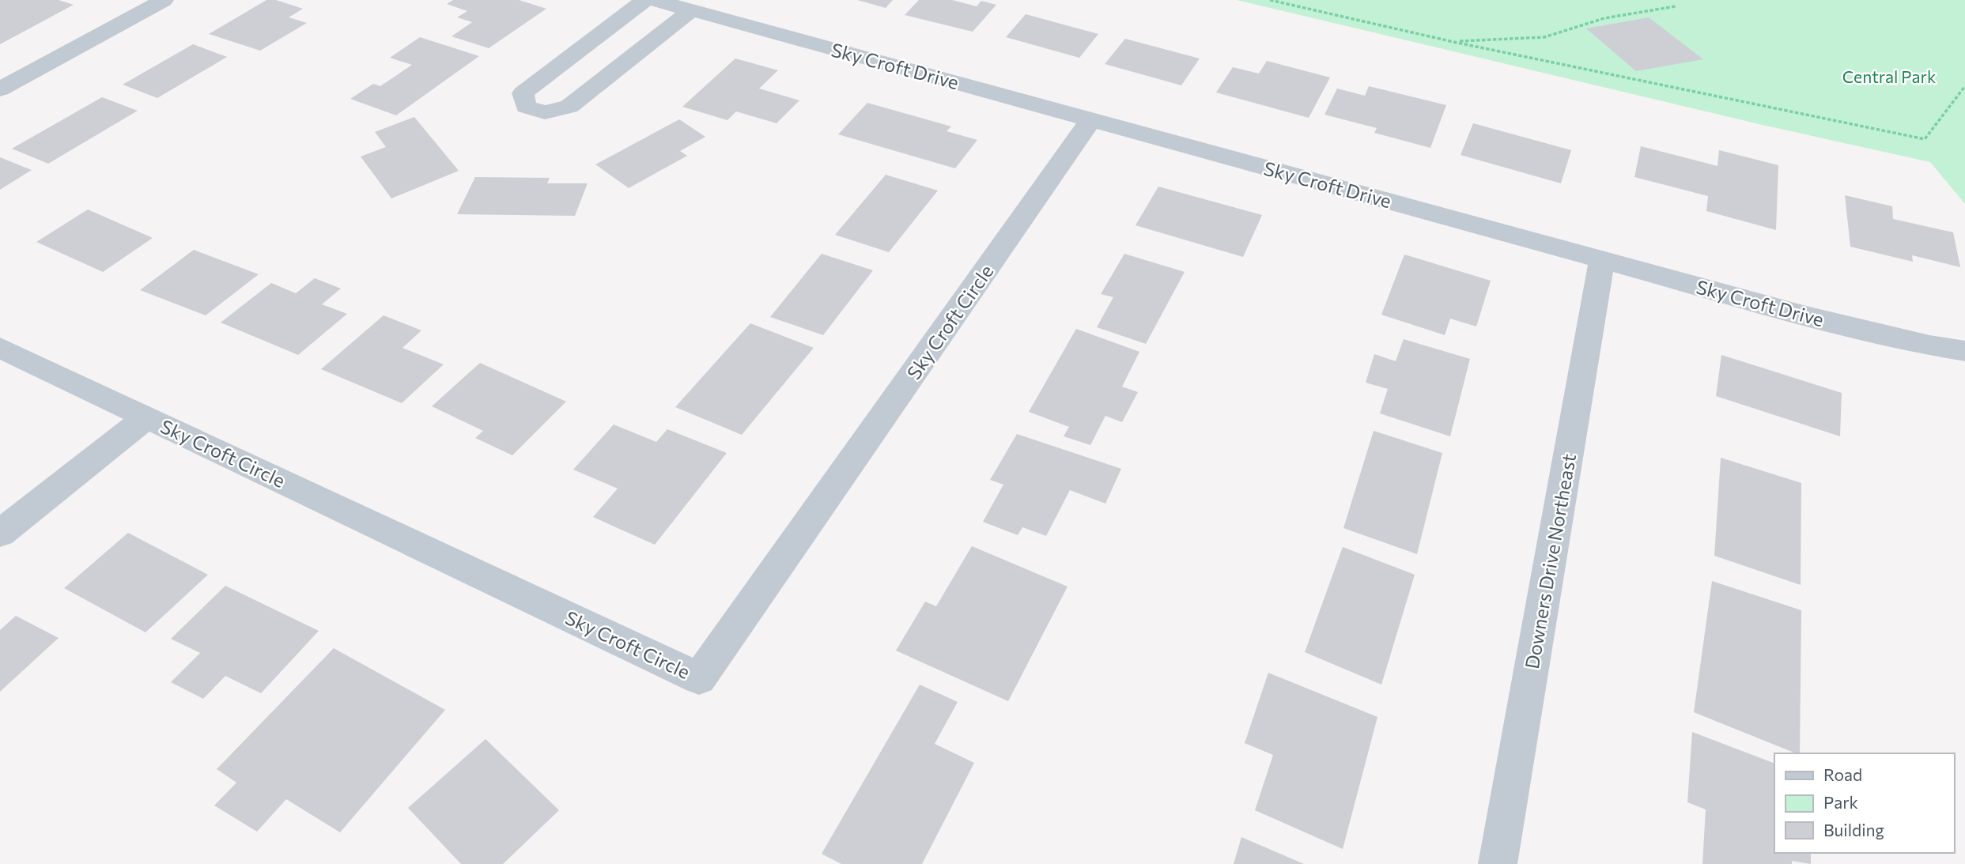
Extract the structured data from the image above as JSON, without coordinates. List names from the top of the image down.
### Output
{
  "streets": {
    "street": ["Sky Croft Drive", "Sky Croft Circle", "Downers Drive Northeast"]
  },
  "crossings": [
    ["Sky Croft Drive", "Sky Croft Circle"],
    ["Sky Croft Drive", "Downers Drive Northeast"]
  ],
  "parks": ["Central Park"],
  "legend": ["Road", "Park", "Building"]
}
